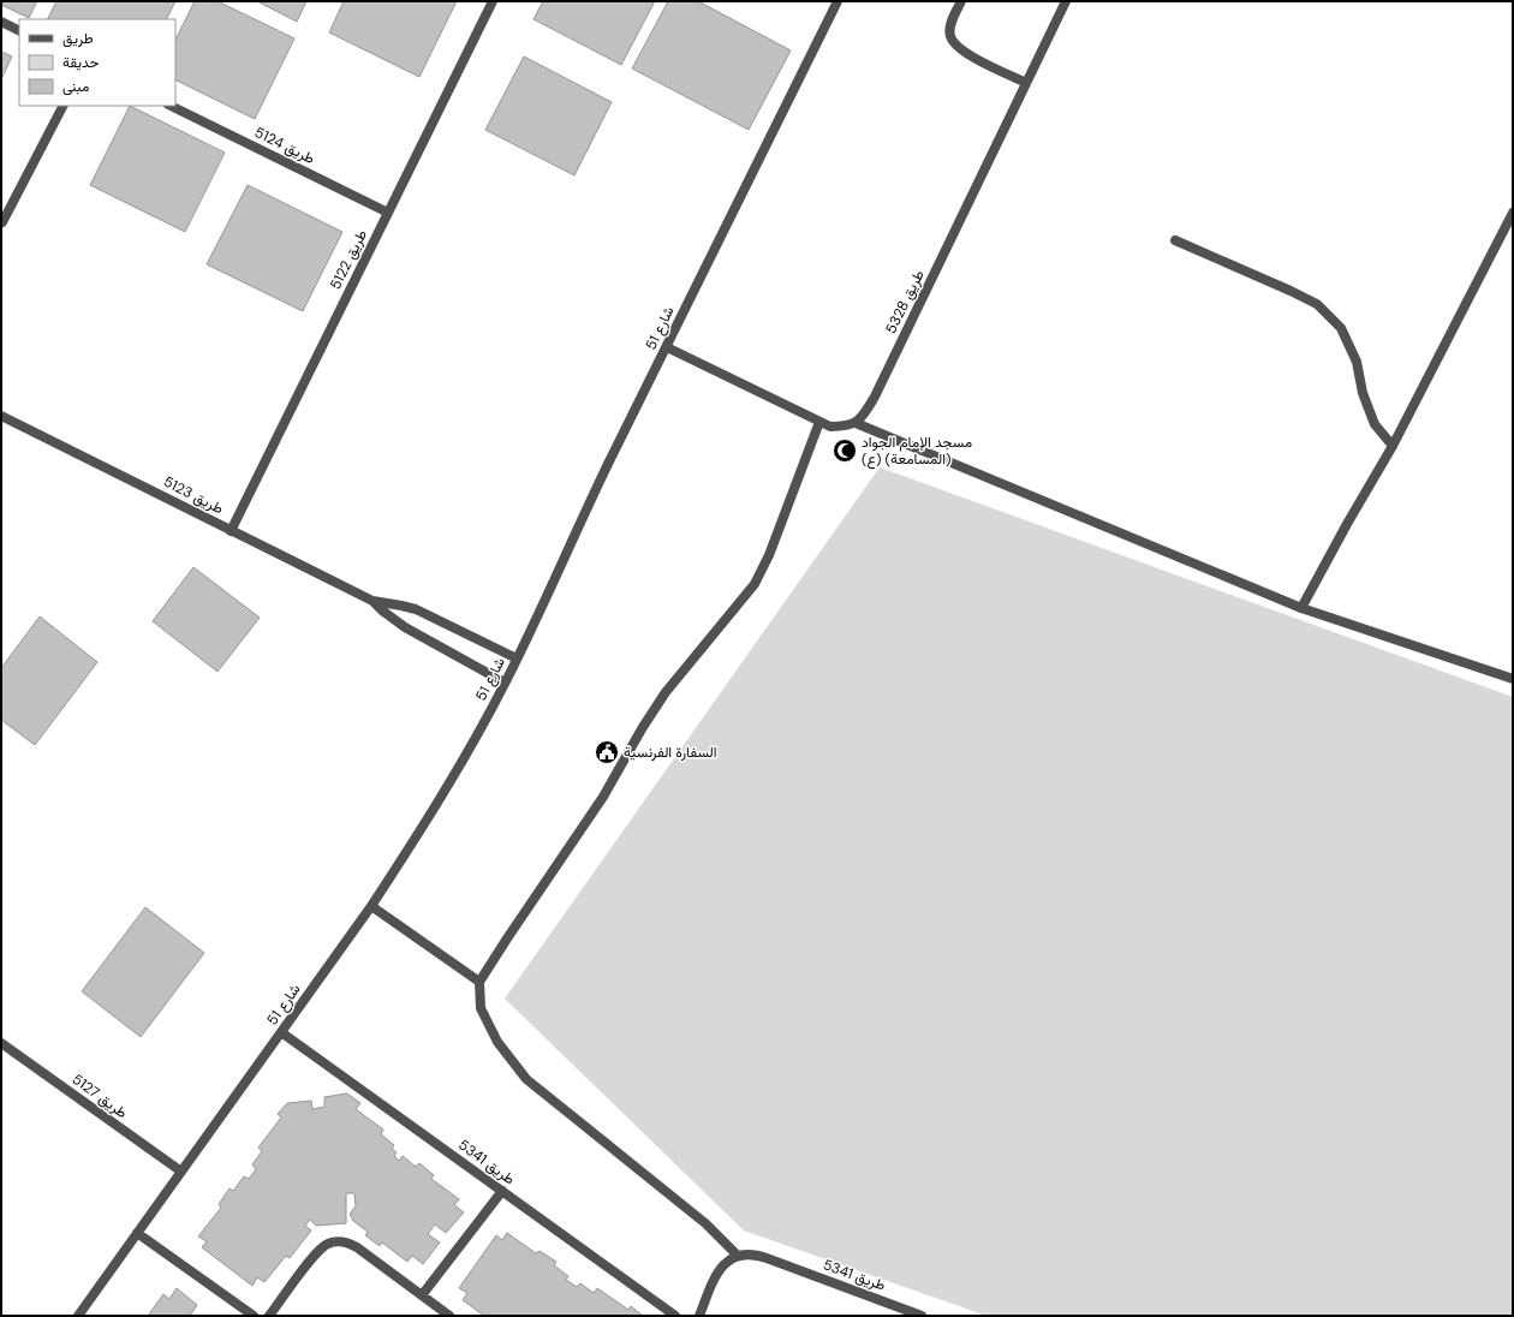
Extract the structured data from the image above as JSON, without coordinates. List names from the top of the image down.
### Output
{
  "streets": {
    "street": [
      "طريق 5124",
      "طريق 5122",
      "طريق 5328",
      "شارع 51",
      "طريق 5123",
      "طريق 5127",
      "طريق 5341"
    ]
  },
  "crossings": [
    ["طريق 5124", "طريق 5122"],
    ["طريق 5122", "طريق 5123"],
    ["شارع 51", "طريق 5123"],
    ["شارع 51", "طريق 5127"],
    ["شارع 51", "طريق 5341"]
  ],
  "places": {
    "mosque": ["مسجد الإمام الجواد (ع) (المسامعة)"],
    "public building": ["السفارة الفرنسية"]
  },
  "legend": ["طريق", "حديقة", "مبنى"]
}
